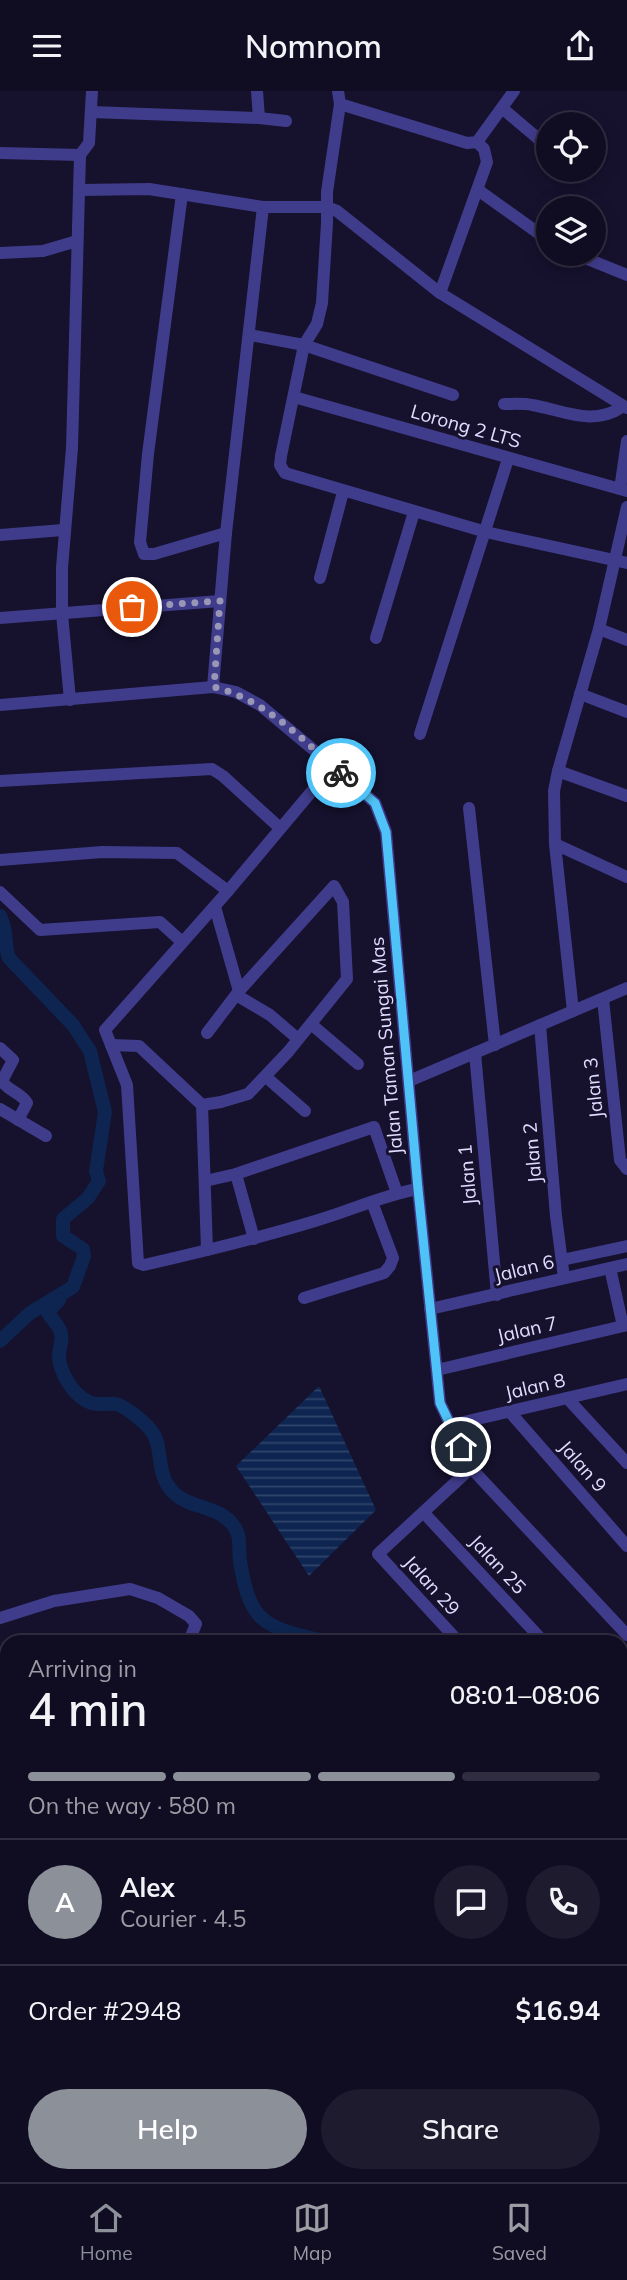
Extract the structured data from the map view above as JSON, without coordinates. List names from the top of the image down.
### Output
{
  "streets": {
    "street": [
      "Lorong 2 LTS",
      "Jalan Taman Sungai Mas",
      "Jalan 3",
      "Jalan 2",
      "Jalan 1",
      "Jalan 6",
      "Jalan 7",
      "Jalan 8",
      "Jalan 9",
      "Jalan 25",
      "Jalan 29"
    ]
  },
  "crossings": [
    ["Jalan Taman Sungai Mas", "Jalan 6"],
    ["Jalan Taman Sungai Mas", "Jalan 7"],
    ["Jalan Taman Sungai Mas", "Jalan 8"],
    ["Jalan 2", "Jalan 6"],
    ["Jalan 1", "Jalan 6"],
    ["Jalan 8", "Jalan 9"],
    ["Jalan 25", "Jalan 29"]
  ],
  "page": {
    "header": "Nomnom",
    "heading": ["4 min", "Arriving in", "08:01–08:06"],
    "panel": [
      "Alex",
      "Courier · 4.5",
      "Order #2948",
      "$16.94"
    ],
    "bar": "On the way · 580 m",
    "round": "A",
    "buttons": ["Help", "Share"],
    "tabs": ["Home", "Map", "Saved"]
  }
}
